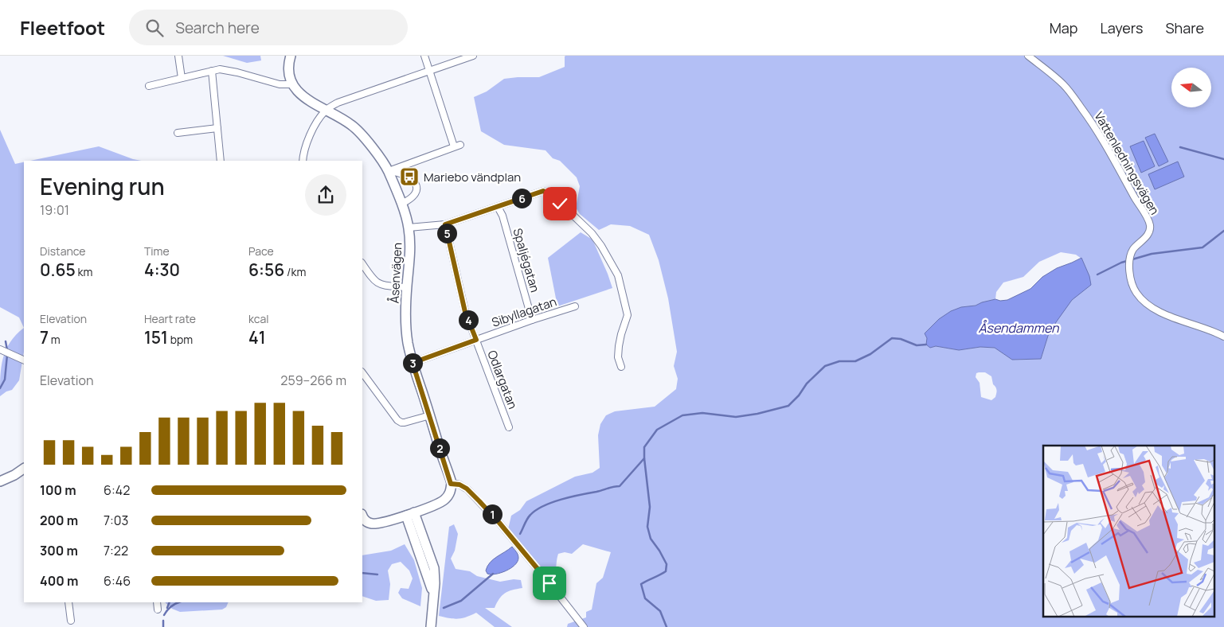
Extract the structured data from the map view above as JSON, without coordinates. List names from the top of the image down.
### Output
{
  "streets": {
    "street": [
      "Vattenledningsvägen",
      "Spaljégatan",
      "Åsenvägen",
      "Sibyllagatan",
      "Odlargatan"
    ]
  },
  "crossings": [
    ["Spaljégatan", "Sibyllagatan"],
    ["Åsenvägen", "Sibyllagatan"],
    ["Sibyllagatan", "Odlargatan"]
  ],
  "water": ["Åsendammen"],
  "places": {
    "bus stop": ["Mariebo vändplan"]
  },
  "north": "left",
  "page": {
    "header": "Fleetfoot",
    "search": "Search here",
    "nav": ["Map", "Layers", "Share"],
    "heading": ["Evening run", "19:01"],
    "pins": [
      "6",
      "5",
      "4",
      "3",
      "2",
      "1"
    ],
    "stats": [
      ["Distance", "0.65 km"],
      ["Time", "4:30"],
      ["Pace", "6:56 /km"],
      ["Elevation", "7 m"],
      ["Heart rate", "151 bpm"],
      ["kcal", "41"]
    ],
    "chart": ["Elevation", "259–266 m"],
    "list": [
      {
        "name": "100 m",
        "note": "6:42"
      },
      {
        "name": "200 m",
        "note": "7:03"
      },
      {
        "name": "300 m",
        "note": "7:22"
      },
      {
        "name": "400 m",
        "note": "6:46"
      }
    ]
  }
}
